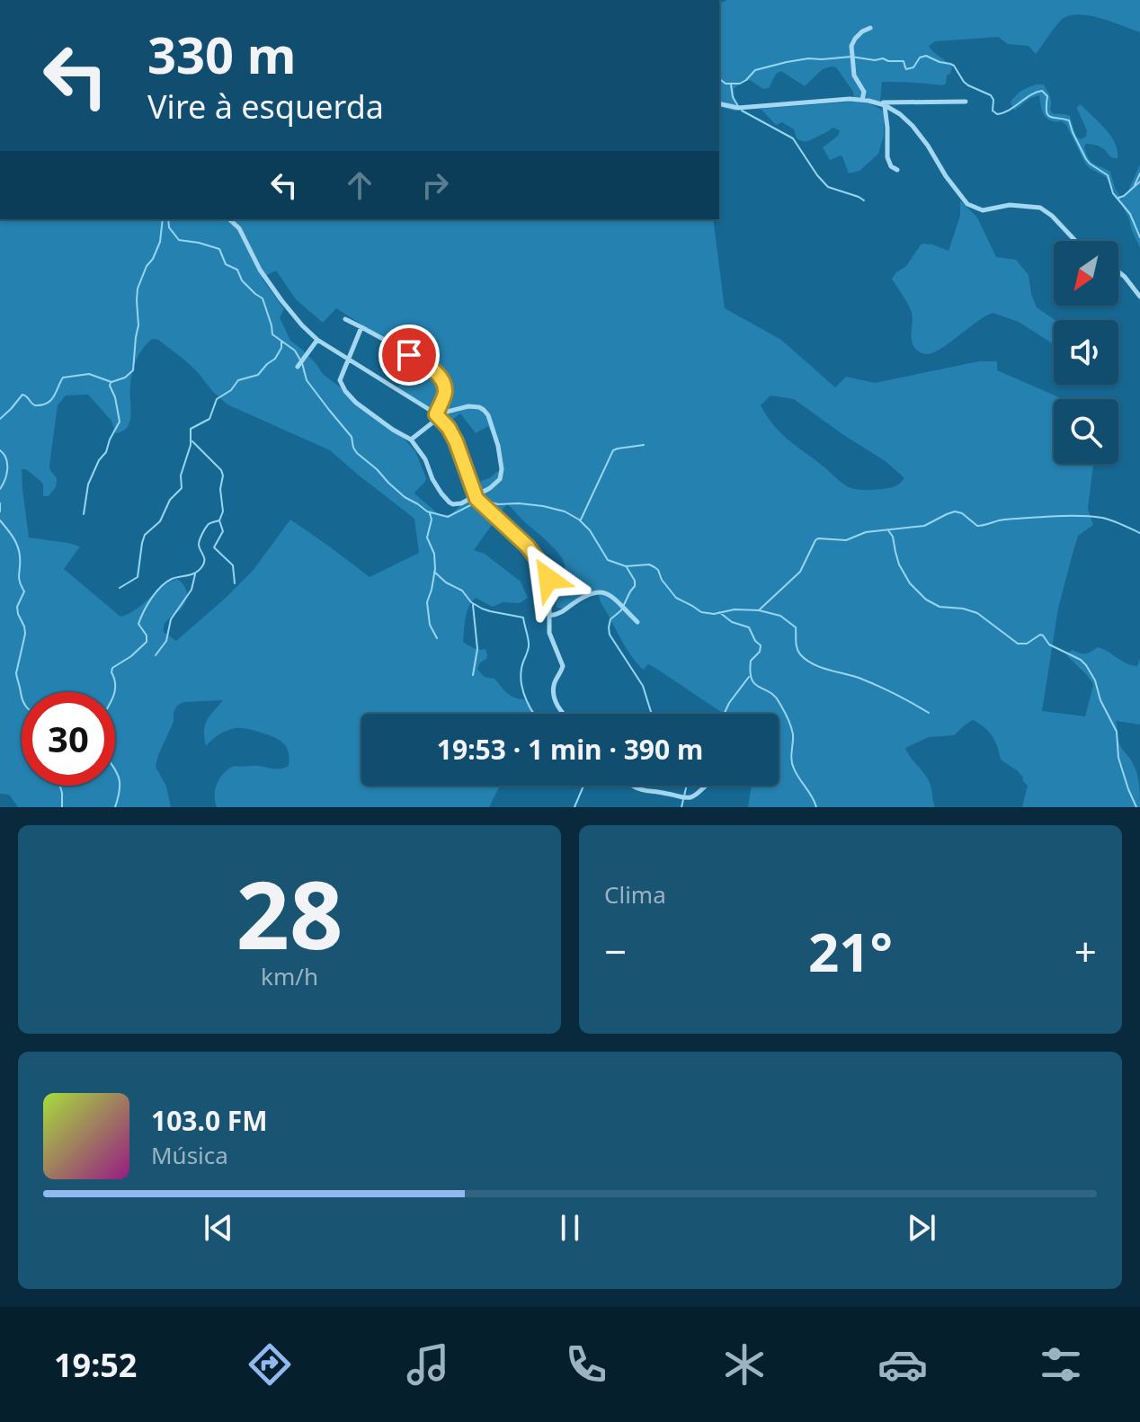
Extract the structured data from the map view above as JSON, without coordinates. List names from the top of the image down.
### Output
{
  "north": "bottom left",
  "page": {
    "turn": ["330 m", "Vire à esquerda"],
    "limit": "30",
    "trip": "19:53 · 1 min · 390 m",
    "tile": [
      ["28", "km/h"],
      "Clima"
    ],
    "heat": ["−", "21°", "+"],
    "song": ["103.0 FM", "Música"],
    "tabs": "19:52"
  }
}
